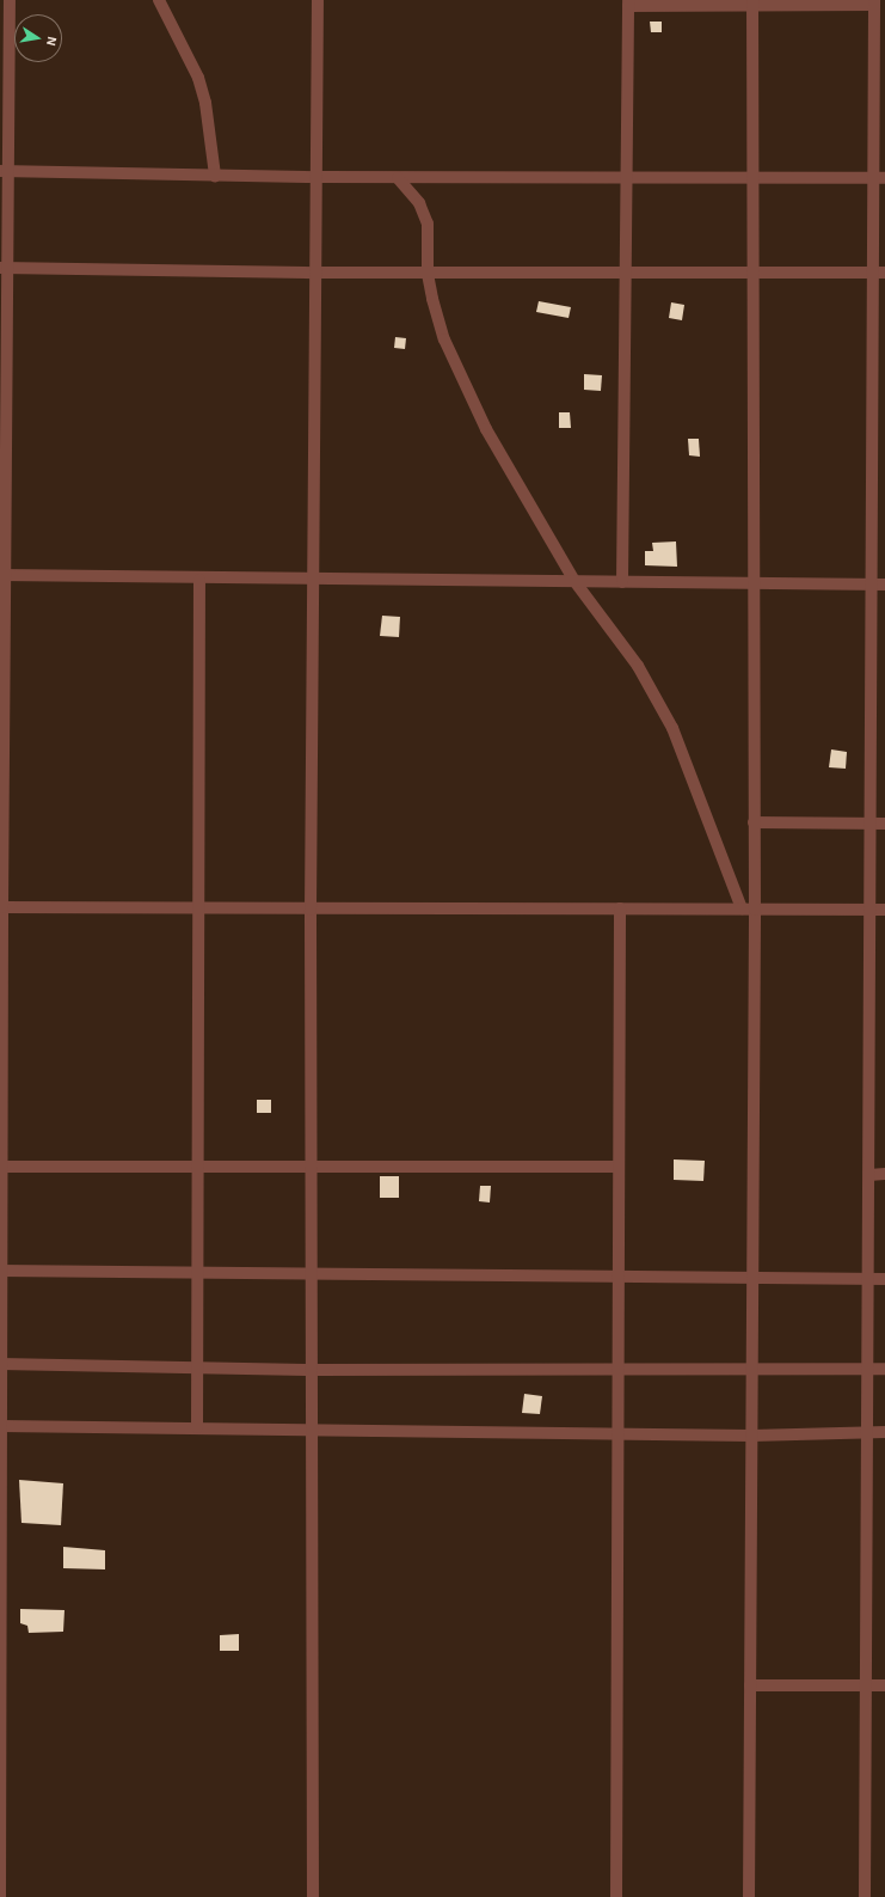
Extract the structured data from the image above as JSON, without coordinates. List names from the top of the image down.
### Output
{
  "north": "right"
}
